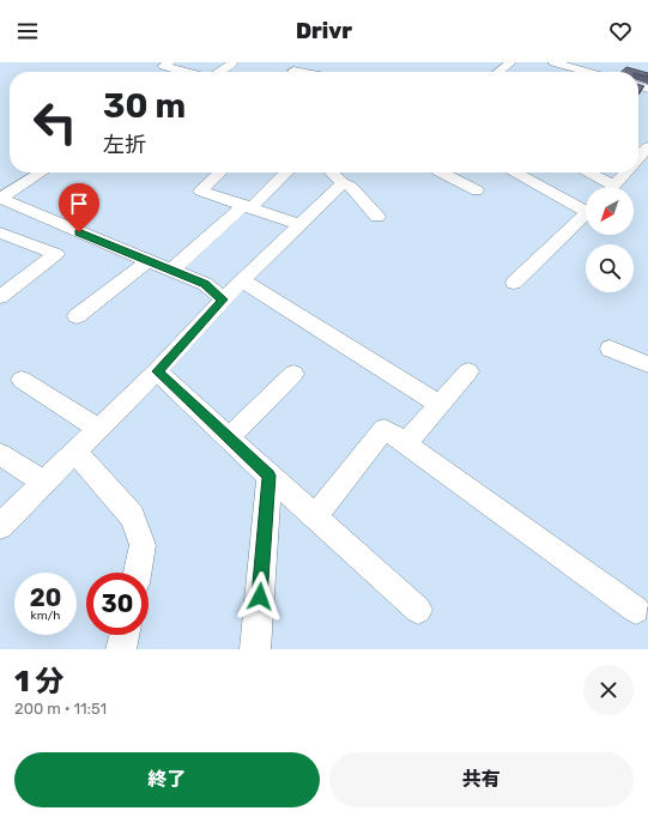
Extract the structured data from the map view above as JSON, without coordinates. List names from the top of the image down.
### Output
{
  "north": "bottom left",
  "page": {
    "header": "Drivr",
    "turn": ["30 m", "左折"],
    "speed": "20 km/h",
    "limit": "30",
    "heading": ["1 分", "200 m · 11:51"],
    "buttons": ["終了", "共有"]
  }
}
